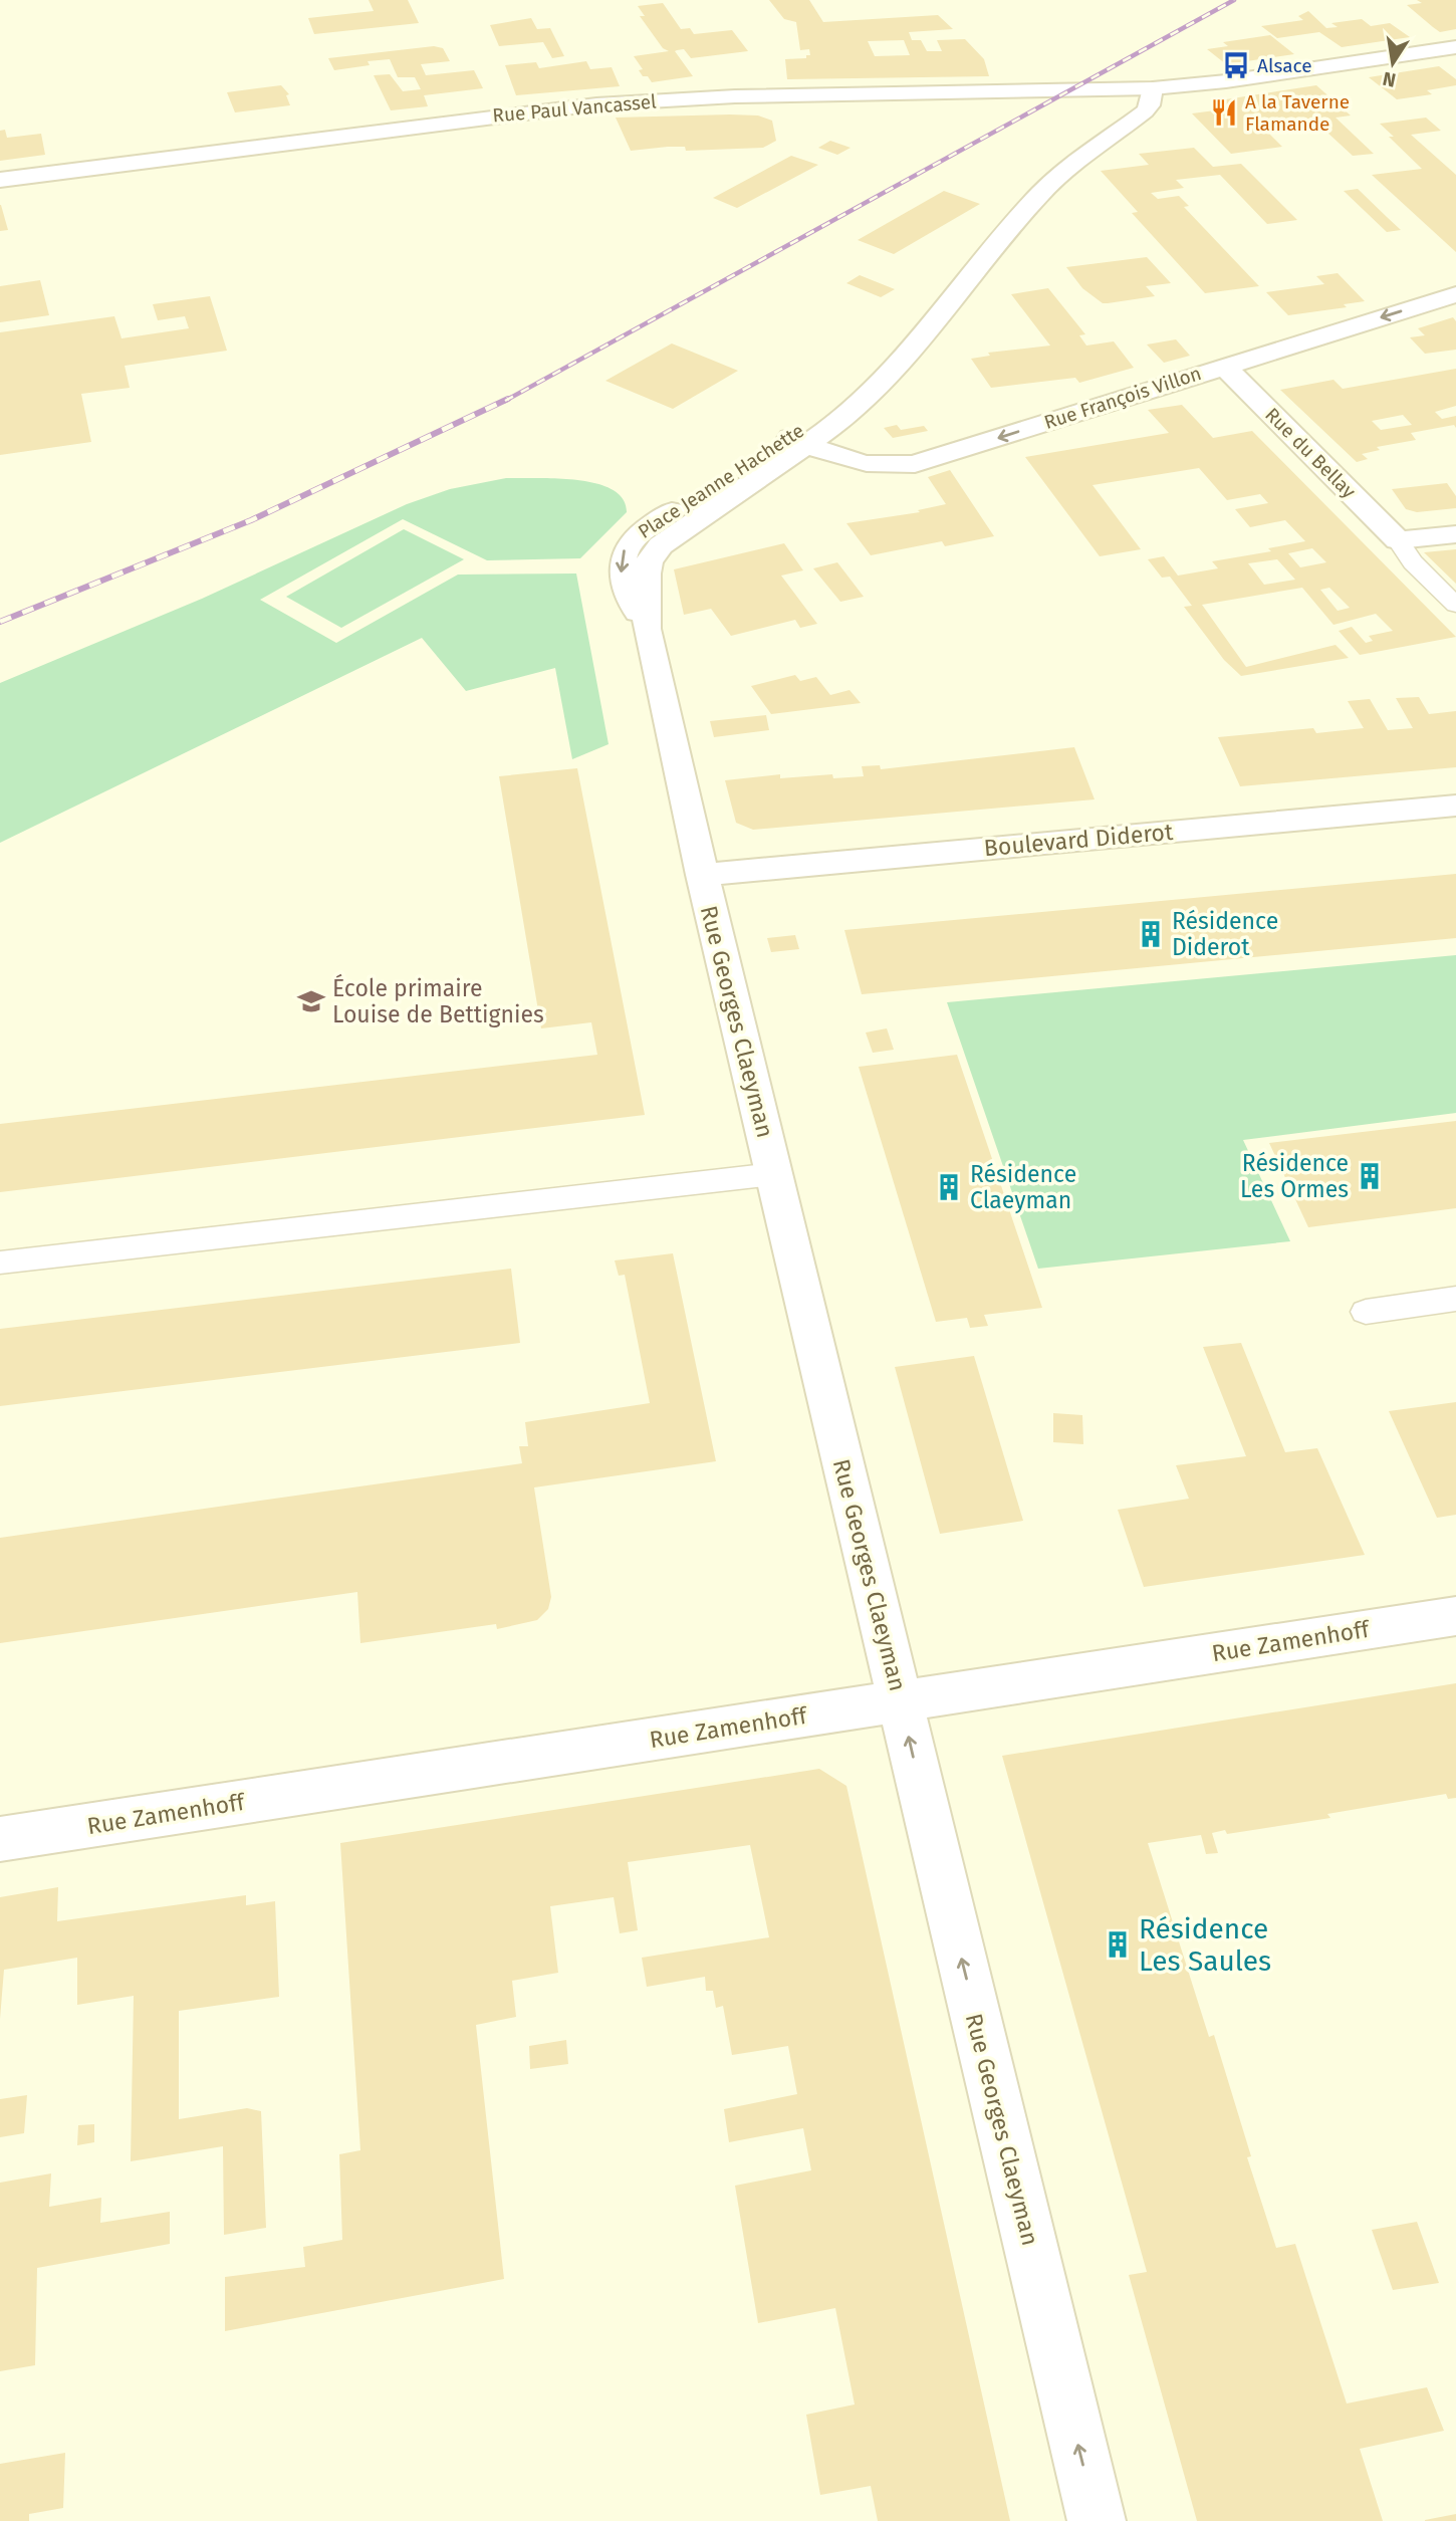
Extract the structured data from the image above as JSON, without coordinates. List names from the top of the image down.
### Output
{
  "streets": {
    "street": [
      "Rue Paul Vancassel",
      "Rue François Villon",
      "Rue du Bellay",
      "Place Jeanne Hachette",
      "Boulevard Diderot",
      "Rue Georges Claeyman",
      "Rue Zamenhoff"
    ]
  },
  "crossings": [
    ["Rue Paul Vancassel", "Place Jeanne Hachette"],
    ["Rue François Villon", "Rue du Bellay"],
    ["Rue François Villon", "Place Jeanne Hachette"],
    ["Place Jeanne Hachette", "Rue Georges Claeyman"],
    ["Boulevard Diderot", "Rue Georges Claeyman"],
    ["Rue Georges Claeyman", "Rue Zamenhoff"]
  ],
  "one_way": ["Rue François Villon", "Rue Georges Claeyman"],
  "places": {
    "bus stop": ["Alsace"],
    "restaurant": ["A la Taverne Flamande"],
    "building": [
      "Résidence Diderot",
      "Résidence Les Ormes",
      "Résidence Claeyman",
      "Résidence Les Saules"
    ],
    "school or university": ["École primaire Louise de Bettignies"]
  },
  "north": "bottom"
}
